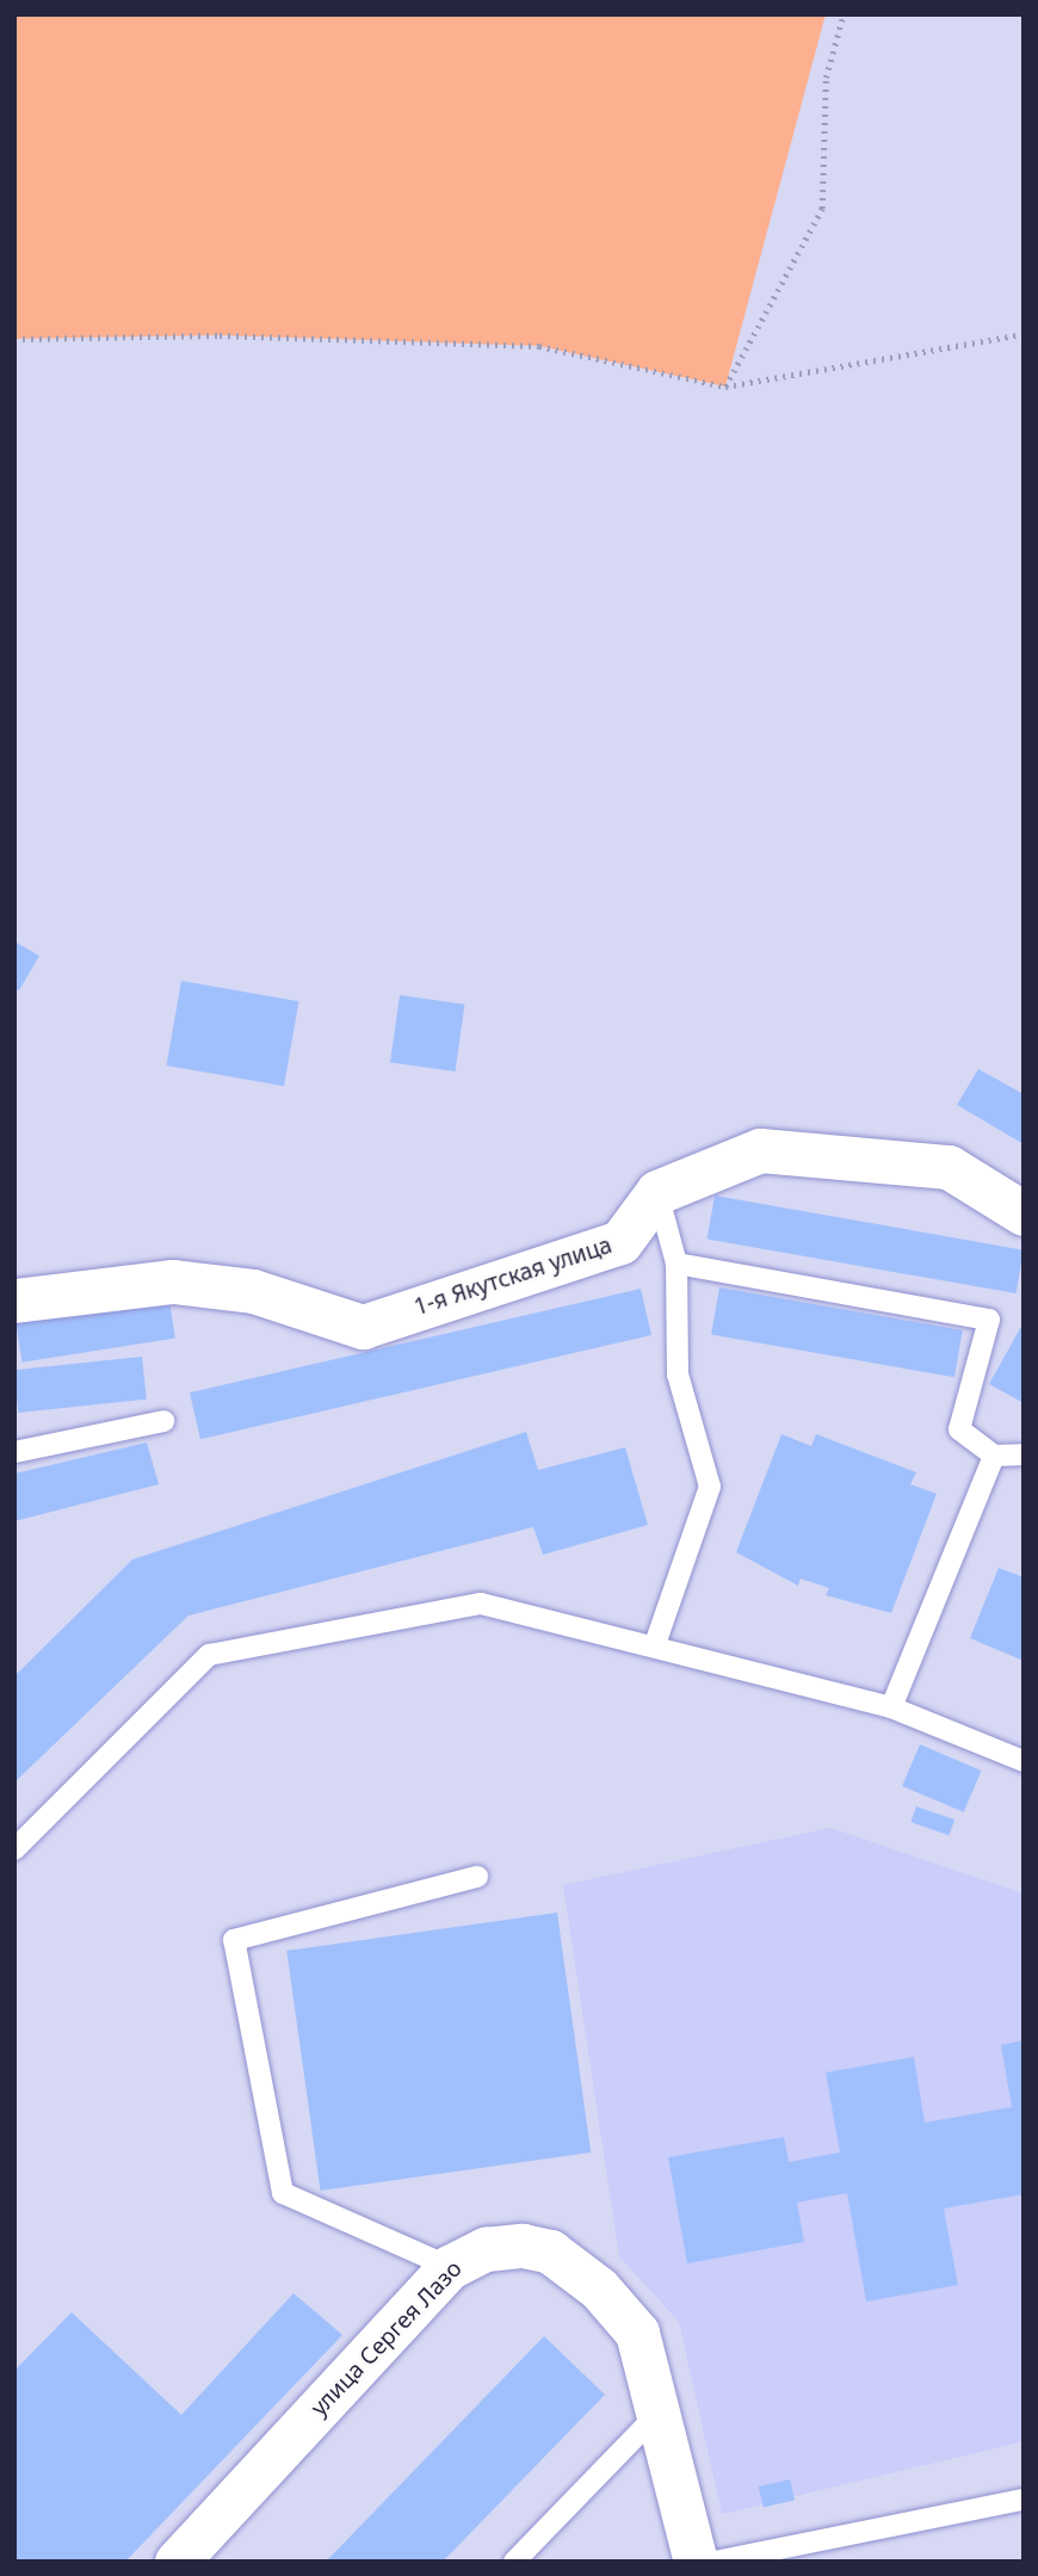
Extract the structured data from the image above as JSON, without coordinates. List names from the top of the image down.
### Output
{
  "streets": {
    "street": ["1-я Якутская улица", "улица Сергея Лазо"]
  }
}
